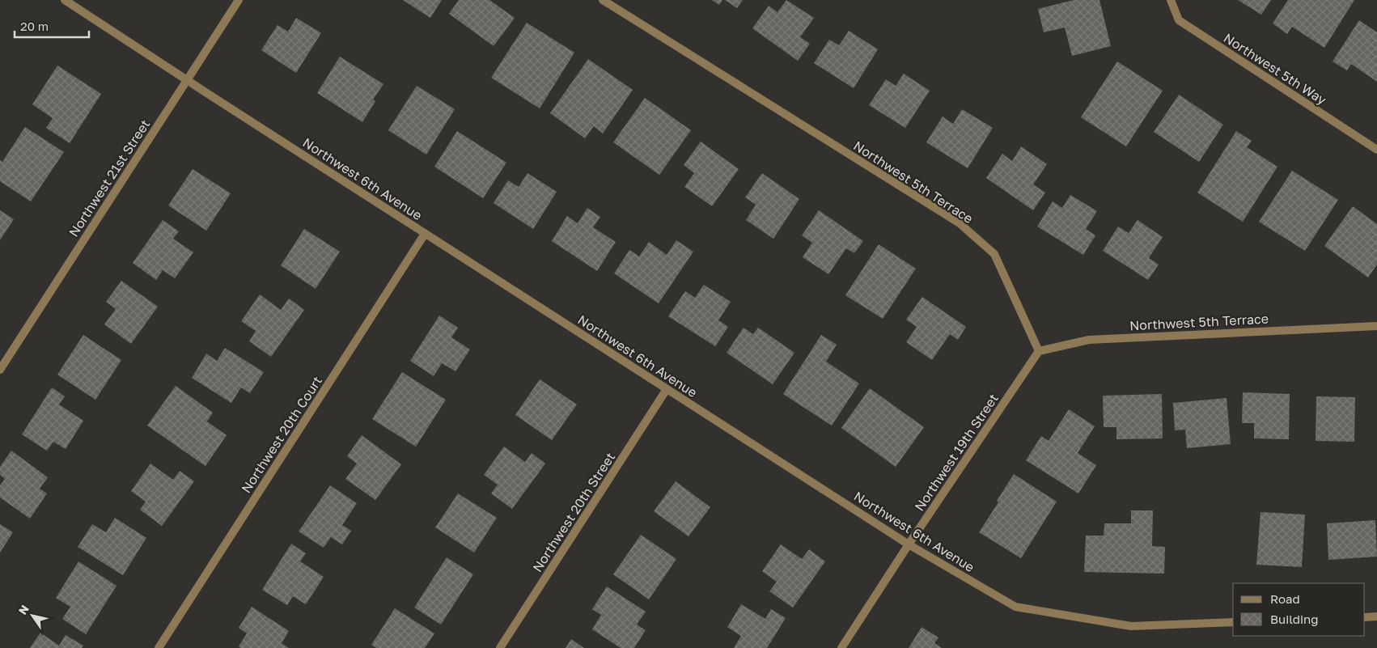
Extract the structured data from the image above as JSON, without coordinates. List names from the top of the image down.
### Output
{
  "streets": {
    "street": [
      "Northwest 5th Way",
      "Northwest 21st Street",
      "Northwest 6th Avenue",
      "Northwest 5th Terrace",
      "Northwest 20th Court",
      "Northwest 19th Street",
      "Northwest 20th Street"
    ]
  },
  "crossings": [
    ["Northwest 21st Street", "Northwest 6th Avenue"],
    ["Northwest 6th Avenue", "Northwest 20th Court"],
    ["Northwest 6th Avenue", "Northwest 19th Street"],
    ["Northwest 6th Avenue", "Northwest 20th Street"],
    ["Northwest 5th Terrace", "Northwest 19th Street"]
  ],
  "legend": ["Road", "Building"],
  "scale_bar": "20 m",
  "north": "top left"
}
